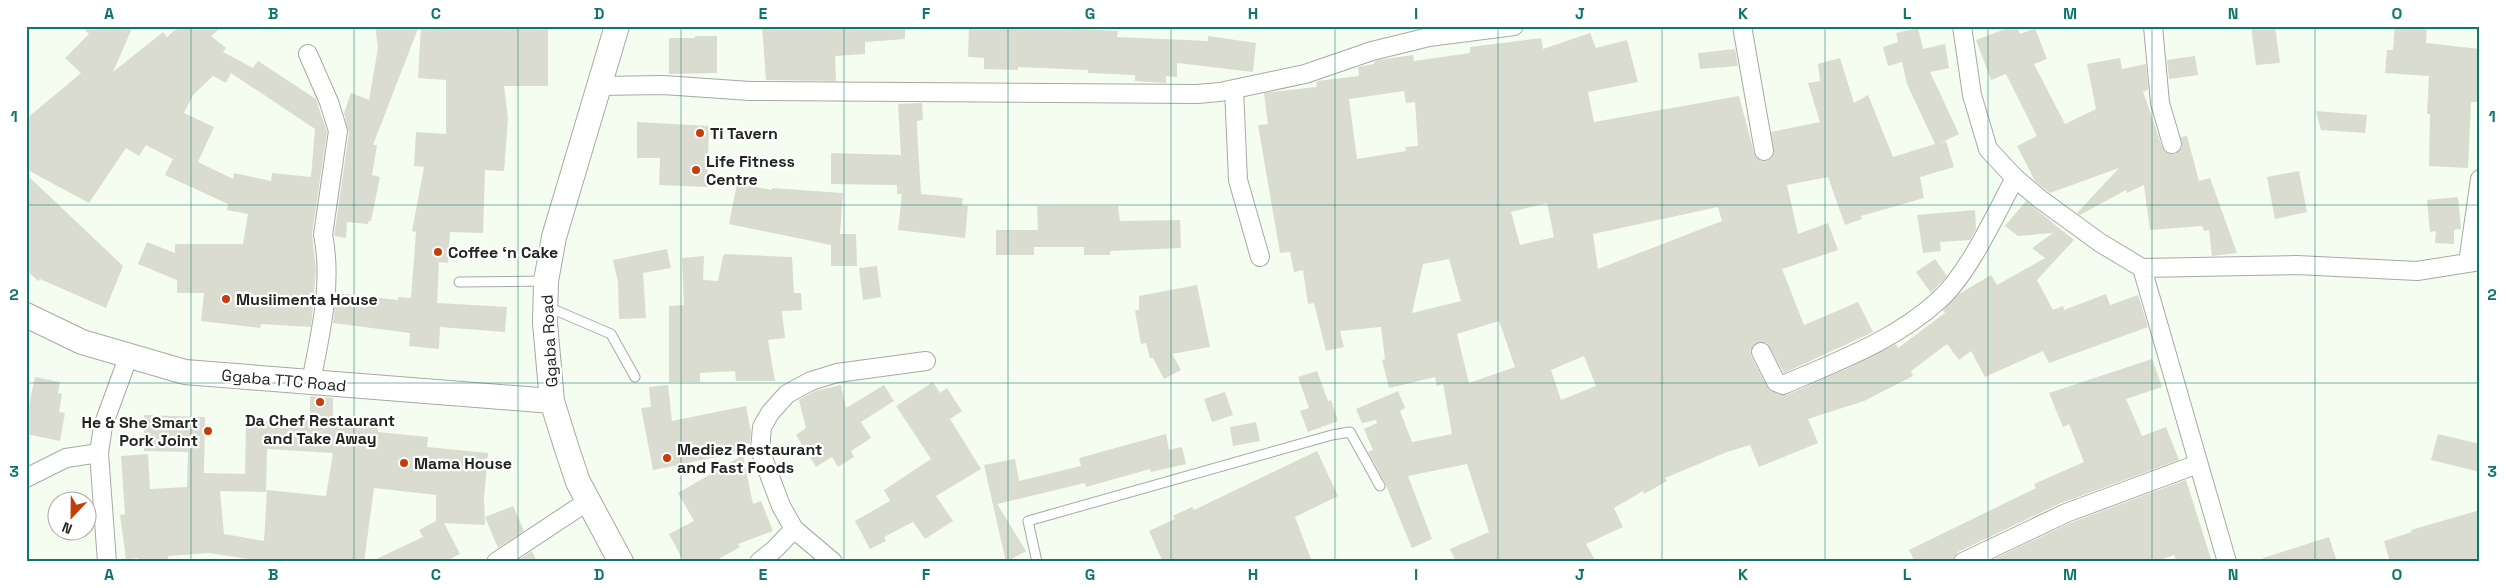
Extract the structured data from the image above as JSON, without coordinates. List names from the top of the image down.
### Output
{
  "streets": {
    "main road": ["Ggaba Road", "Ggaba TTC Road"]
  },
  "crossings": [
    ["Ggaba Road", "Ggaba TTC Road"]
  ],
  "places": [
    "Ti Tavern",
    "Life Fitness Centre",
    "Coffee ‘n Cake",
    "Musiimenta House",
    "Da Chef Restaurant and Take Away",
    "He & She Smart Pork Joint",
    "Mediez Restaurant and Fast Foods",
    "Mama House"
  ],
  "north": "bottom",
  "grid": {
    "columns": [
      "A",
      "B",
      "C",
      "D",
      "E",
      "F",
      "G",
      "H",
      "I",
      "J",
      "K",
      "L",
      "M",
      "N",
      "O"
    ],
    "rows": ["1", "2", "3"]
  }
}
